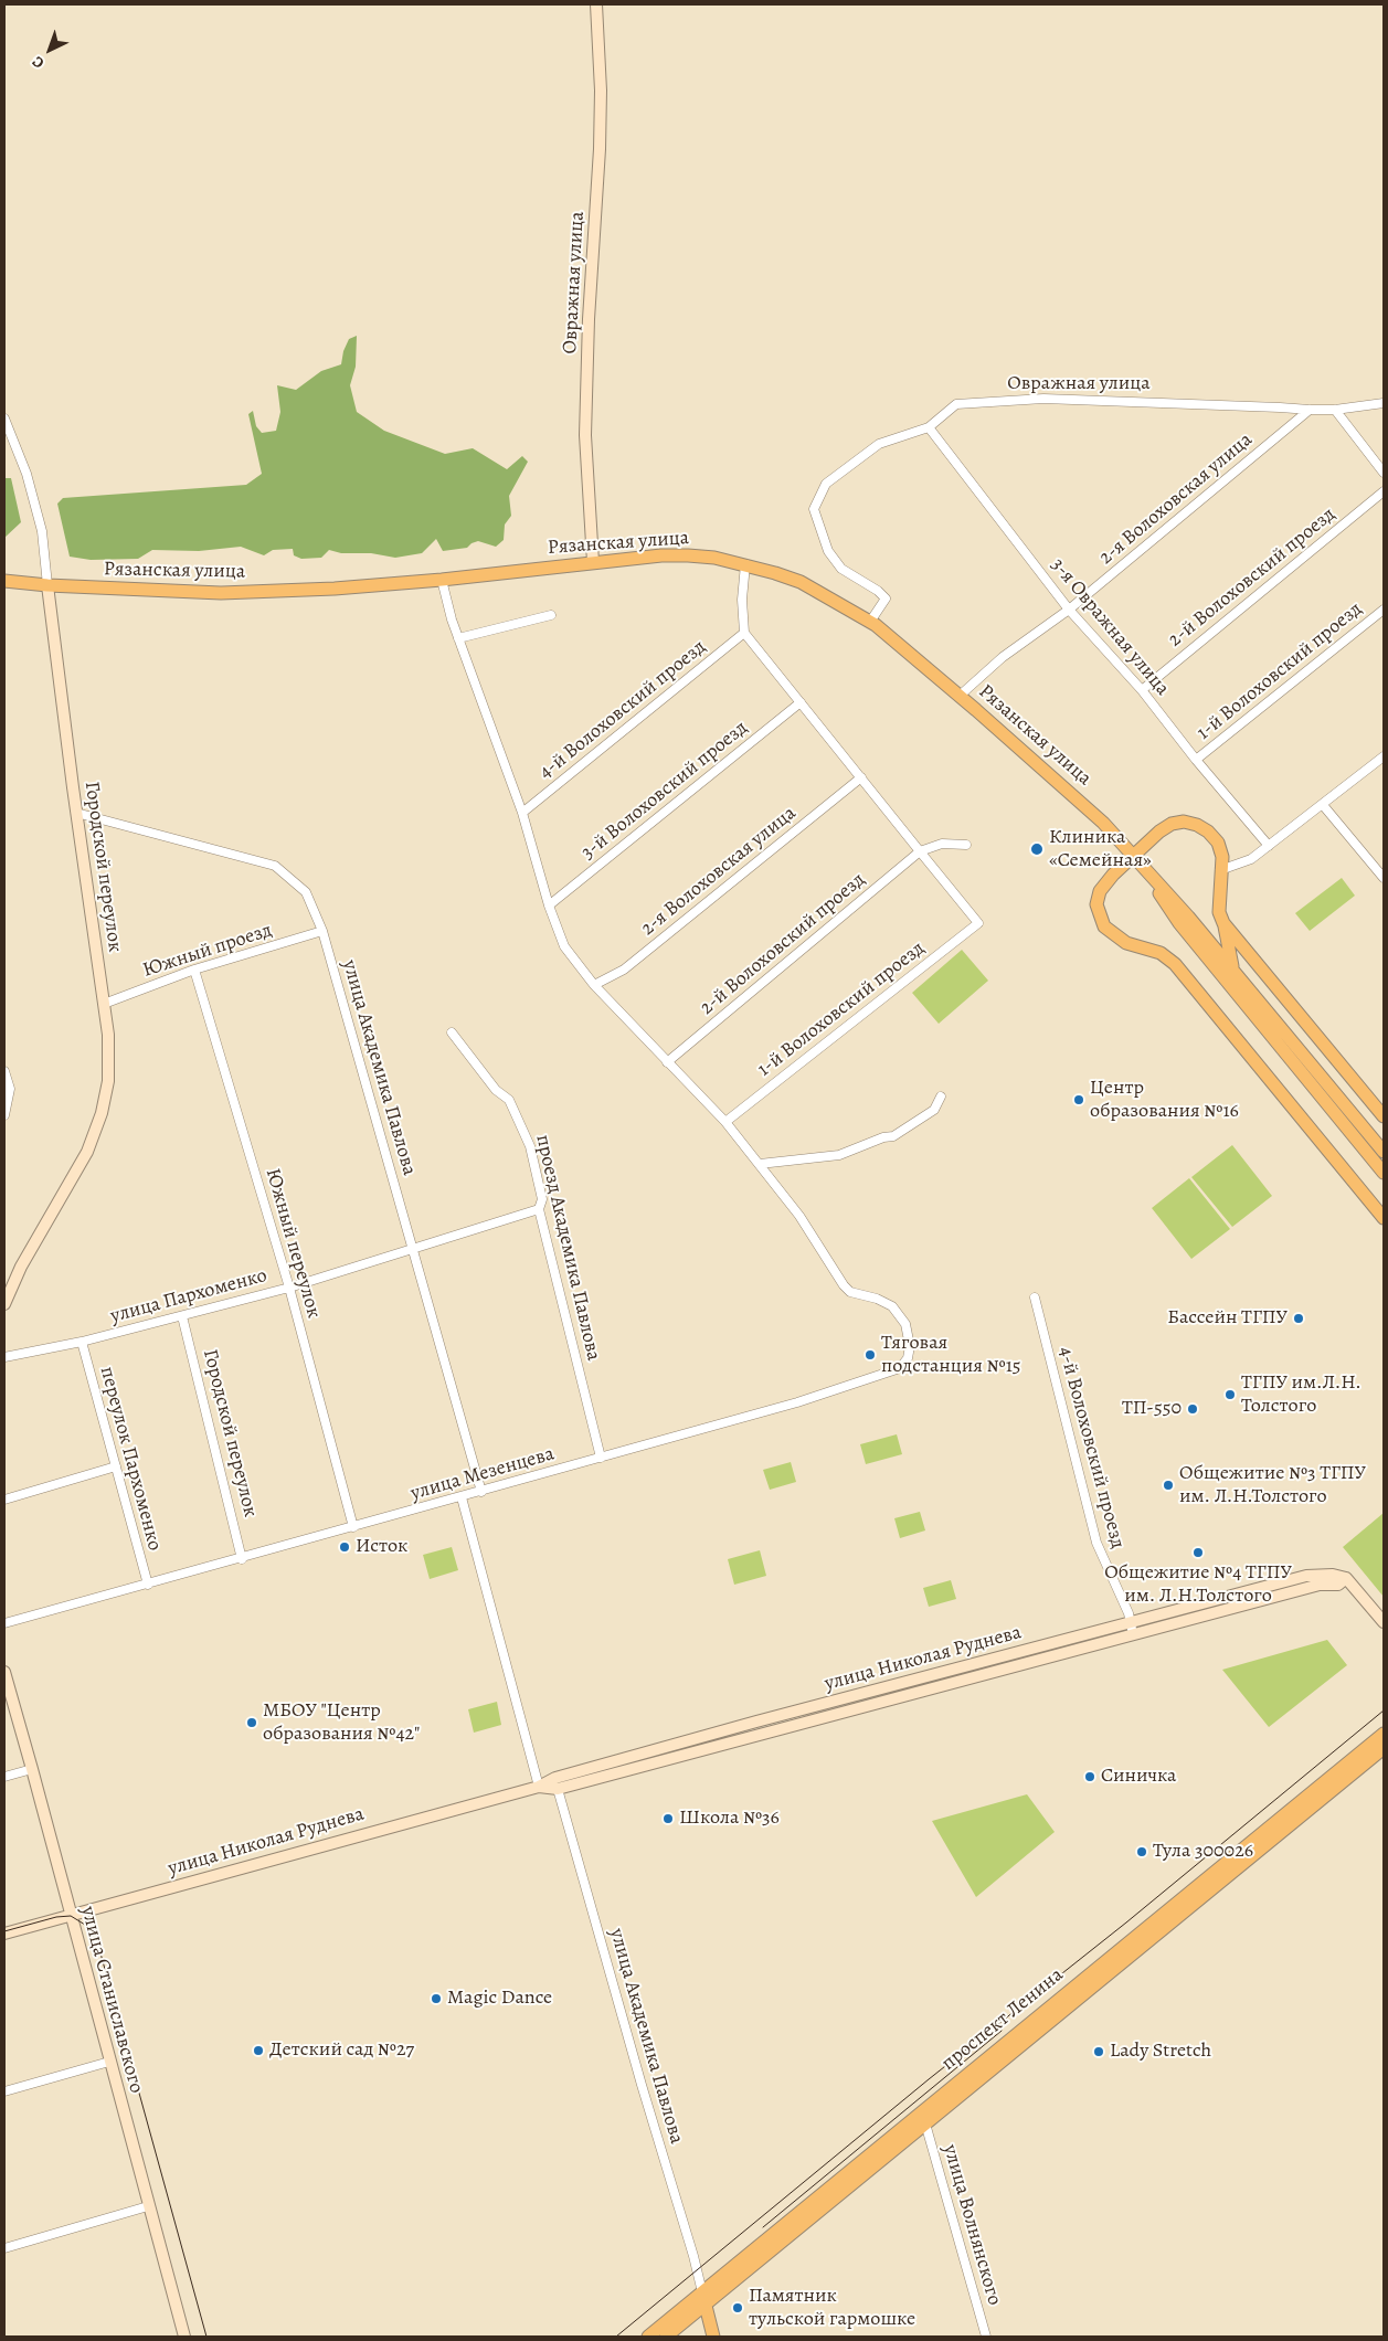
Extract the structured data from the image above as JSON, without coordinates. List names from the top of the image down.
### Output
{
  "streets": {
    "main road": ["Рязанская улица", "проспект Ленина"],
    "street": [
      "Овражная улица",
      "2-я Волоховская улица",
      "2-й Волоховский проезд",
      "3-я Овражная улица",
      "1-й Волоховский проезд",
      "4-й Волоховский проезд",
      "3-й Волоховский проезд",
      "Городской переулок",
      "Южный проезд",
      "улица Академика Павлова",
      "Южный переулок",
      "проезд Академика Павлова",
      "улица Пархоменко",
      "переулок Пархоменко",
      "улица Мезенцева",
      "улица Николая Руднева",
      "улица Станиславского",
      "улица Волнянского"
    ]
  },
  "crossings": [
    ["Овражная улица", "2-я Волоховская улица"],
    ["Овражная улица", "Рязанская улица"],
    ["Овражная улица", "3-я Овражная улица"],
    ["2-я Волоховская улица", "Рязанская улица"],
    ["2-я Волоховская улица", "3-я Овражная улица"],
    ["2-я Волоховская улица", "4-й Волоховский проезд"],
    ["Рязанская улица", "4-й Волоховский проезд"],
    ["Рязанская улица", "Городской переулок"],
    ["2-й Волоховский проезд", "3-я Овражная улица"],
    ["2-й Волоховский проезд", "1-й Волоховский проезд"],
    ["2-й Волоховский проезд", "4-й Волоховский проезд"],
    ["3-я Овражная улица", "1-й Волоховский проезд"],
    ["1-й Волоховский проезд", "4-й Волоховский проезд"],
    ["4-й Волоховский проезд", "3-й Волоховский проезд"],
    ["4-й Волоховский проезд", "улица Мезенцева"],
    ["4-й Волоховский проезд", "улица Николая Руднева"],
    ["Городской переулок", "Южный проезд"],
    ["Городской переулок", "улица Академика Павлова"],
    ["Городской переулок", "улица Пархоменко"],
    ["Городской переулок", "улица Мезенцева"],
    ["Южный проезд", "улица Академика Павлова"],
    ["Южный проезд", "Южный переулок"],
    ["улица Академика Павлова", "улица Пархоменко"],
    ["улица Академика Павлова", "улица Мезенцева"],
    ["улица Академика Павлова", "улица Николая Руднева"],
    ["улица Академика Павлова", "проспект Ленина"],
    ["Южный переулок", "улица Пархоменко"],
    ["Южный переулок", "улица Мезенцева"],
    ["проезд Академика Павлова", "улица Пархоменко"],
    ["проезд Академика Павлова", "улица Мезенцева"],
    ["улица Пархоменко", "переулок Пархоменко"],
    ["переулок Пархоменко", "улица Мезенцева"],
    ["улица Николая Руднева", "улица Станиславского"],
    ["проспект Ленина", "улица Волнянского"]
  ],
  "places": [
    "Клиника «Семейная»",
    "Центр образования №16",
    "Бассейн ТГПУ",
    "Тяговая подстанция №15",
    "ТГПУ им.Л.Н. Толстого",
    "ТП-550",
    "Общежитие №3 ТГПУ им. Л.Н.Толстого",
    "Исток",
    "Общежитие №4 ТГПУ им. Л.Н.Толстого",
    "МБОУ \"Центр образования №42\"",
    "Синичка",
    "Школа №36",
    "Тула 300026",
    "Magic Dance",
    "Детский сад №27",
    "Lady Stretch",
    "Памятник тульской гармошке"
  ],
  "north": "bottom left"
}
